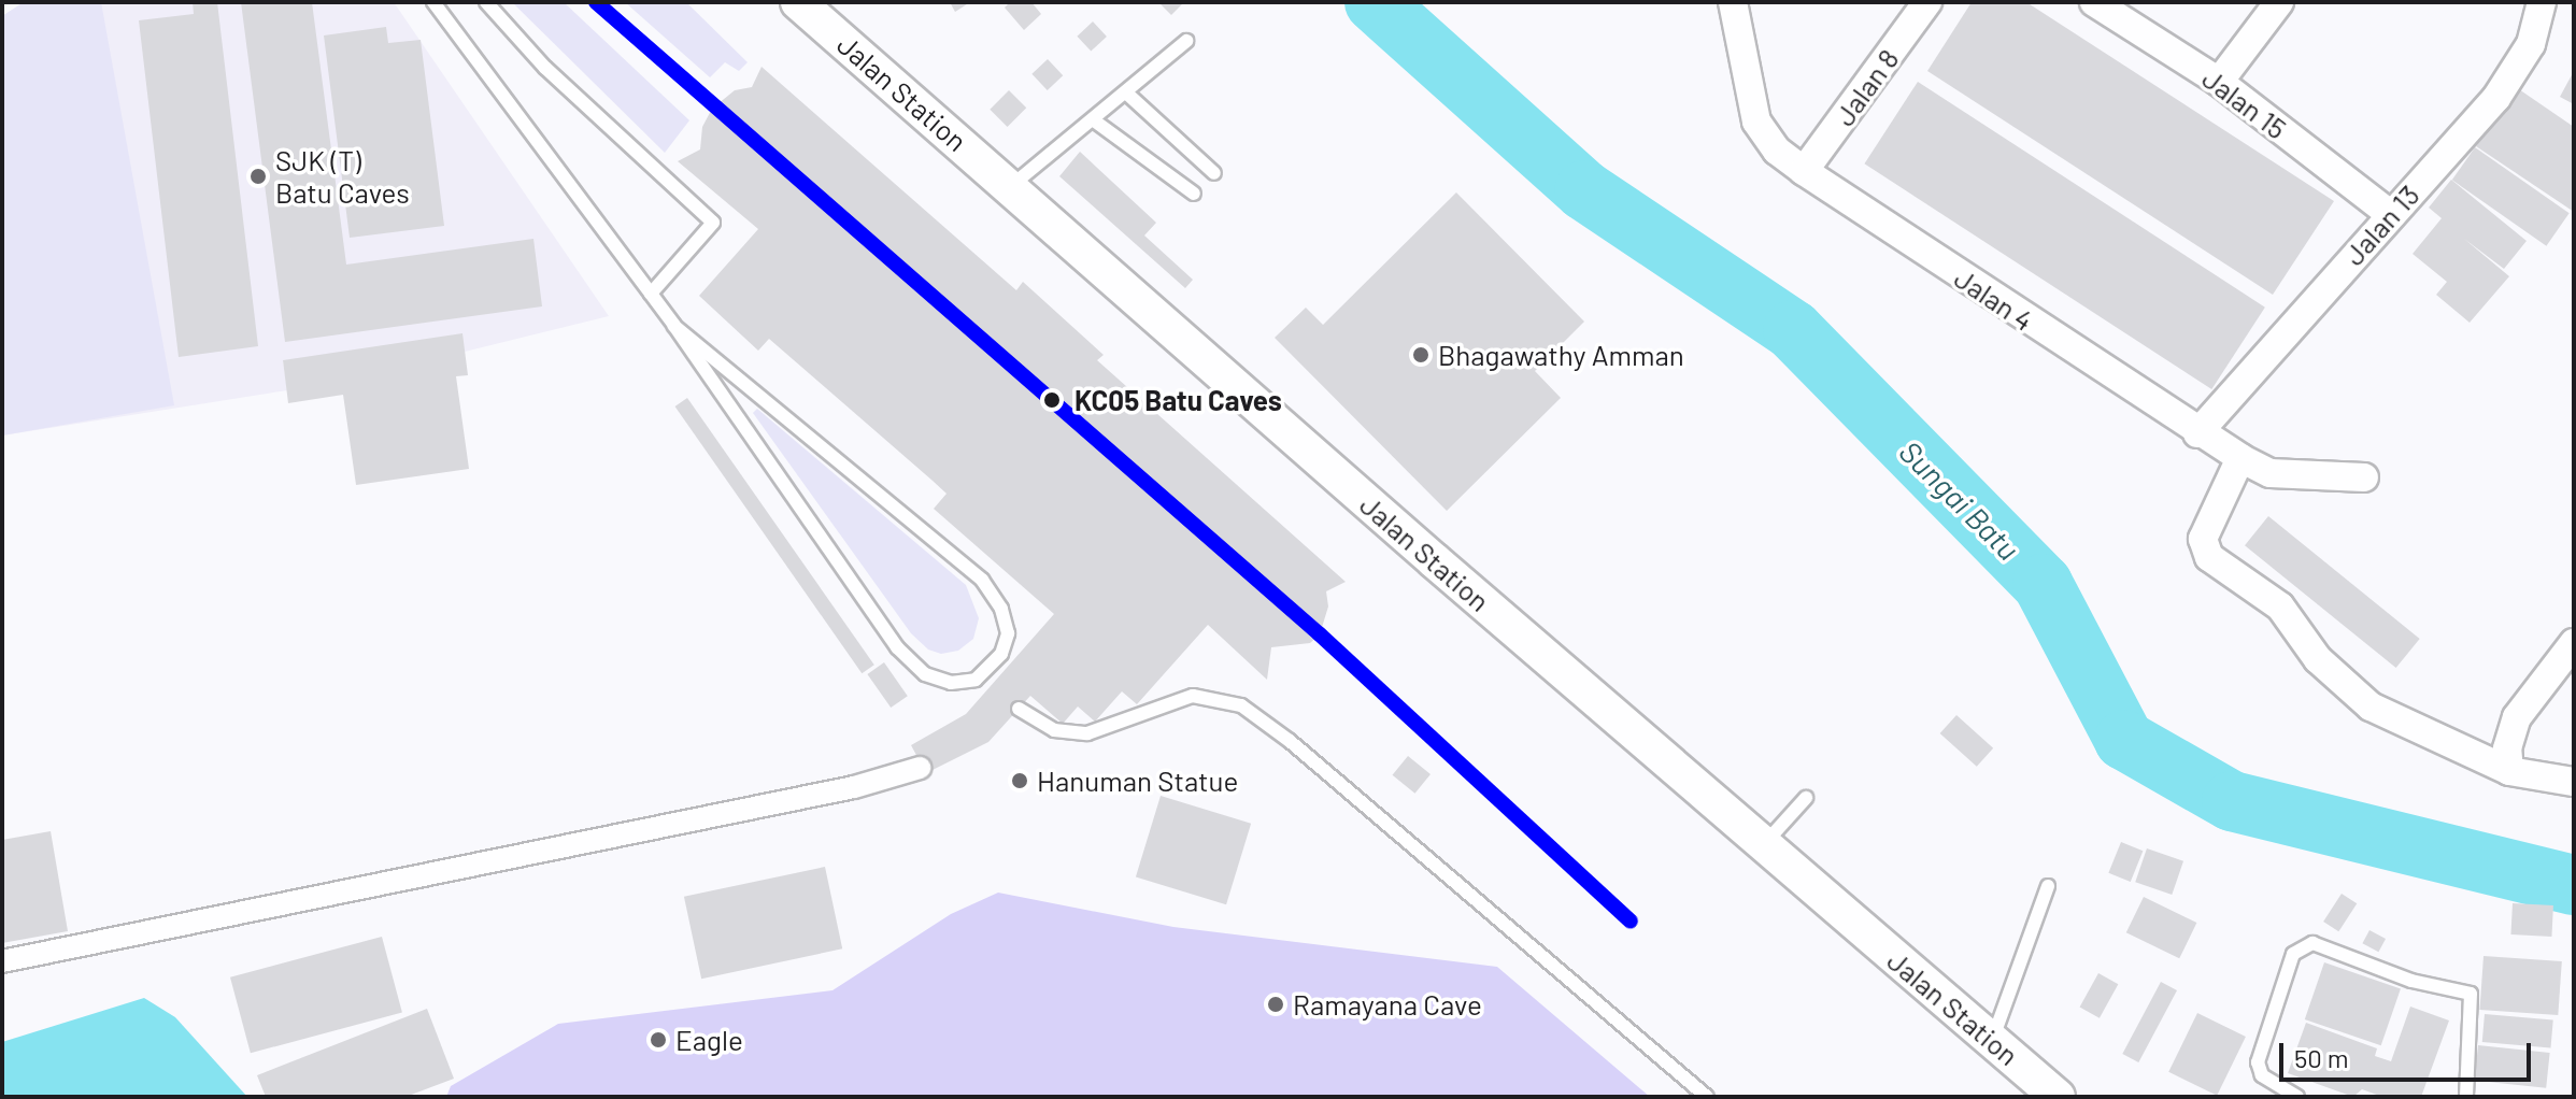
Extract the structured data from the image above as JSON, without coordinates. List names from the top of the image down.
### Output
{
  "streets": {
    "street": [
      "Jalan 8",
      "Jalan Station",
      "Jalan 15",
      "Jalan 13",
      "Jalan 4"
    ]
  },
  "crossings": [
    ["Jalan 8", "Jalan 4"],
    ["Jalan 15", "Jalan 13"],
    ["Jalan 13", "Jalan 4"]
  ],
  "water": ["Sungai Batu"],
  "places": [
    "SJK (T) Batu Caves",
    "Bhagawathy Amman",
    "KC05 Batu Caves",
    "Hanuman Statue",
    "Ramayana Cave",
    "Eagle"
  ],
  "scale_bar": "50 m"
}
